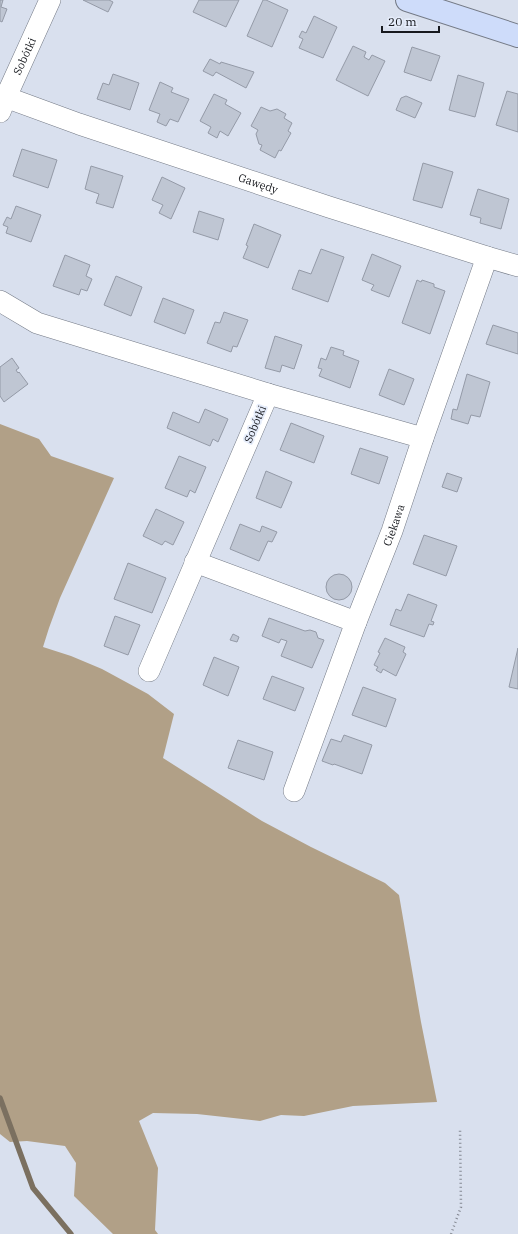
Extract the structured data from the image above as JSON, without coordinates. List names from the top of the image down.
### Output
{
  "streets": {
    "street": ["Sobótki", "Gawędy", "Ciekawa"]
  },
  "crossings": [
    ["Sobótki", "Gawędy"],
    ["Gawędy", "Ciekawa"]
  ],
  "scale_bar": "20 m"
}
